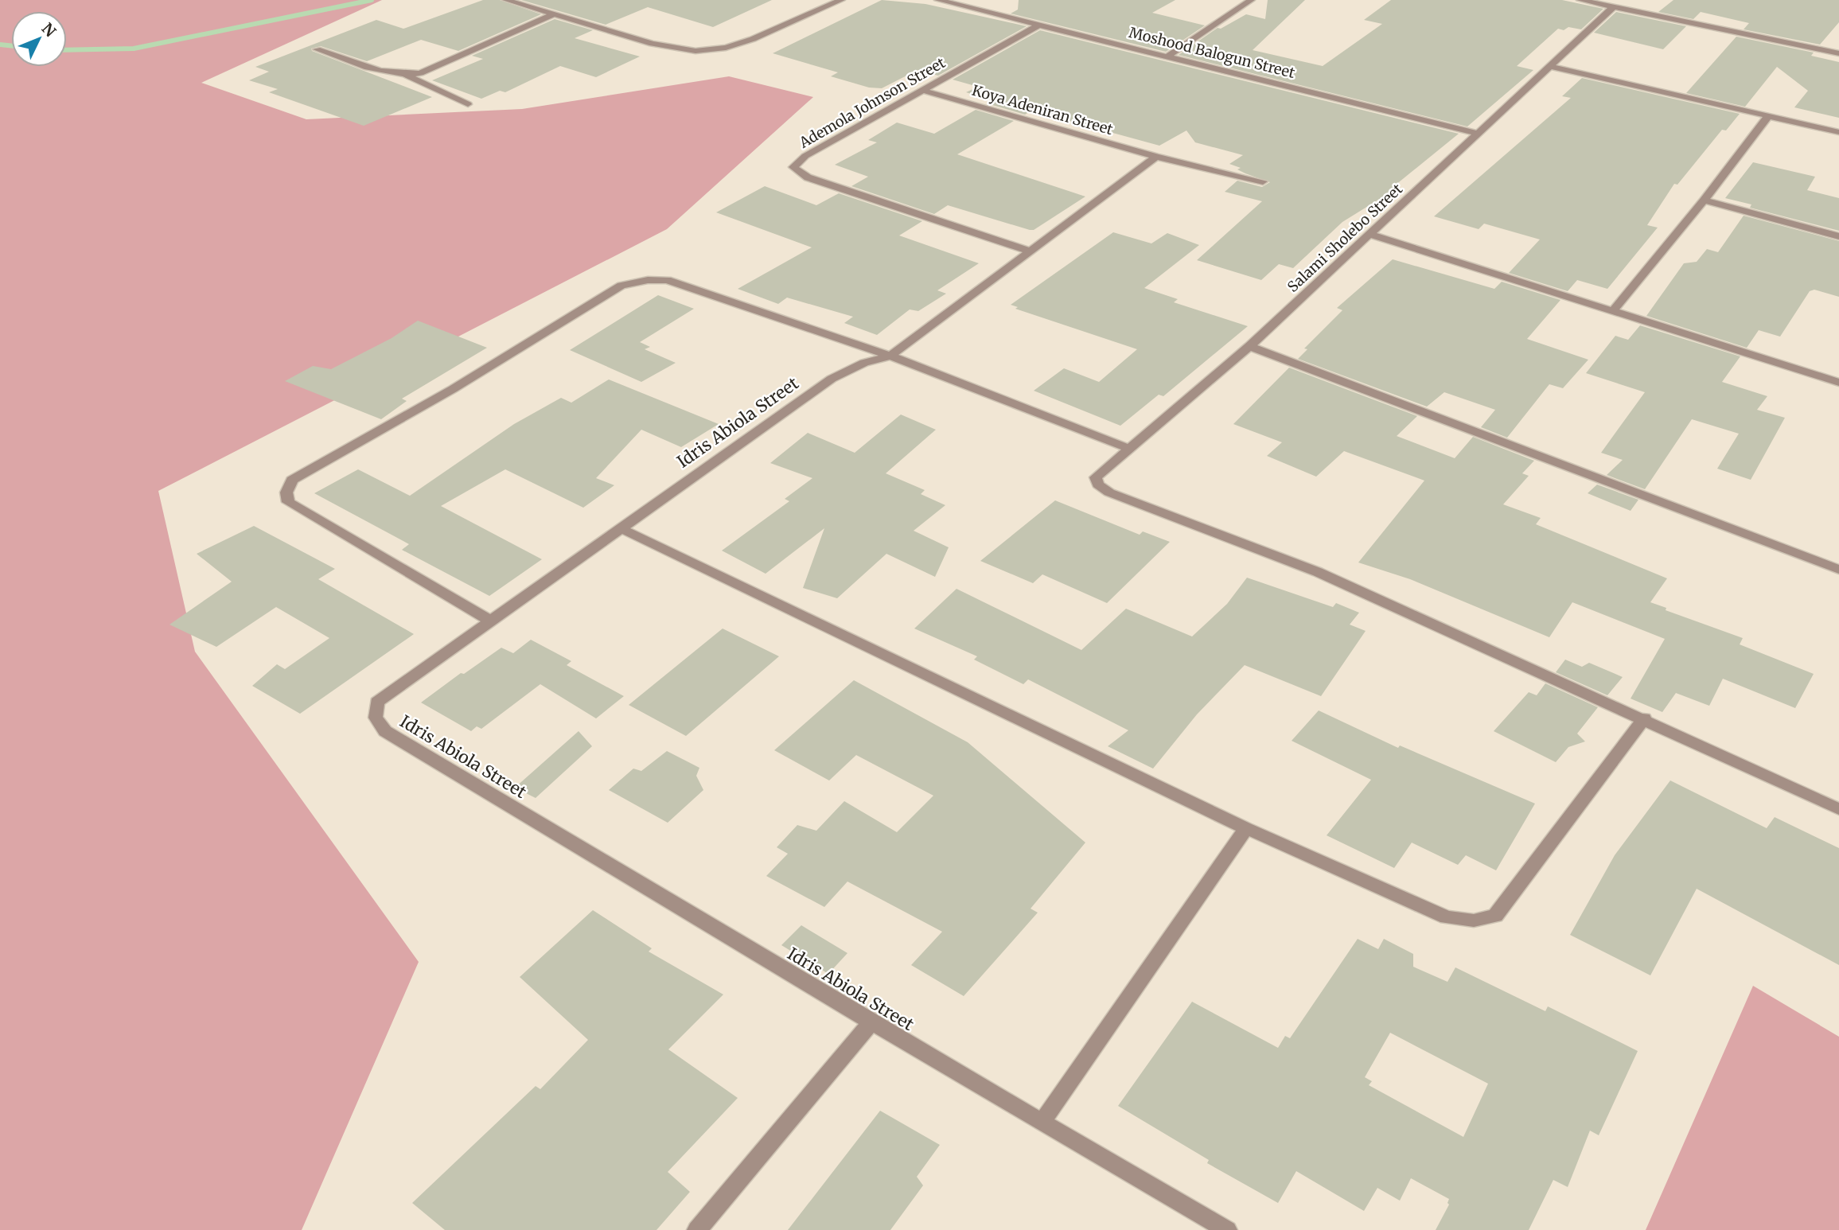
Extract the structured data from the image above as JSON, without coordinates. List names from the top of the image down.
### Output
{
  "streets": {
    "street": [
      "Moshood Balogun Street",
      "Ademola Johnson Street",
      "Koya Adeniran Street",
      "Salami Sholebo Street",
      "Idris Abiola Street"
    ]
  },
  "crossings": [
    ["Moshood Balogun Street", "Ademola Johnson Street"],
    ["Moshood Balogun Street", "Salami Sholebo Street"],
    ["Ademola Johnson Street", "Koya Adeniran Street"],
    ["Ademola Johnson Street", "Idris Abiola Street"],
    ["Koya Adeniran Street", "Idris Abiola Street"]
  ],
  "north": "top right"
}
